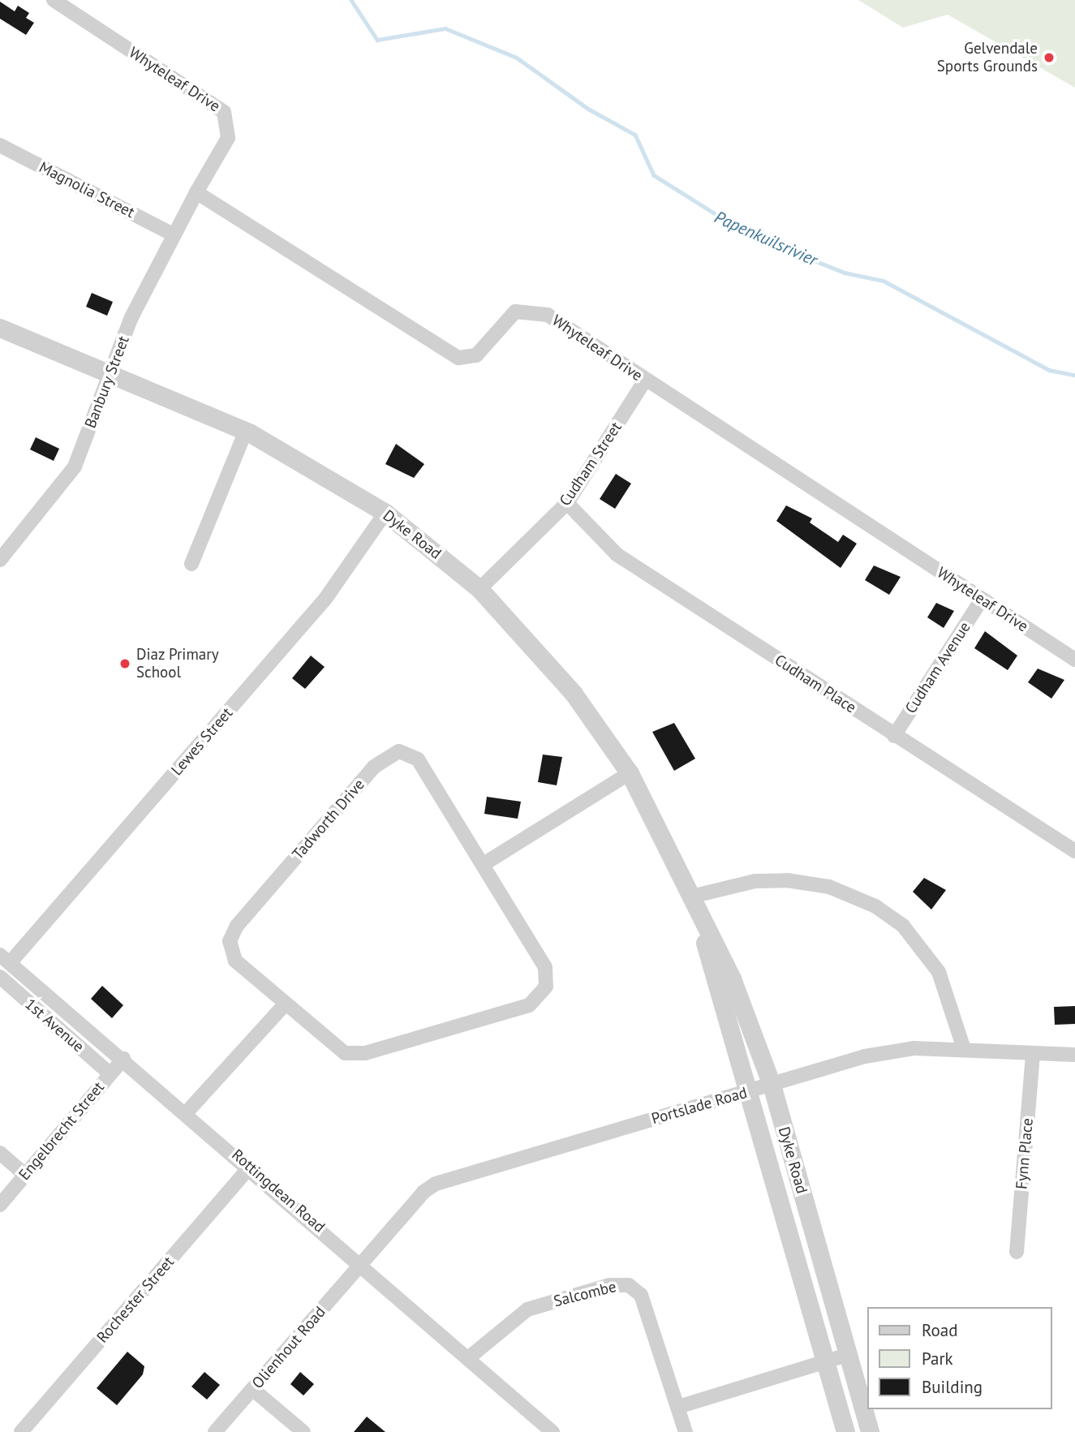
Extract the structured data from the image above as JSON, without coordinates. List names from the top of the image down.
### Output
{
  "streets": {
    "street": [
      "Whyteleaf Drive",
      "Magnolia Street",
      "Banbury Street",
      "Cudham Street",
      "Dyke Road",
      "Cudham Avenue",
      "Cudham Place",
      "Lewes Street",
      "Tadworth Drive",
      "1st Avenue",
      "Portslade Road",
      "Engelbrecht Street",
      "Fynn Place",
      "Rottingdean Road",
      "Salcombe",
      "Rochester Street",
      "Olienhout Road"
    ]
  },
  "crossings": [
    ["Whyteleaf Drive", "Banbury Street"],
    ["Whyteleaf Drive", "Cudham Street"],
    ["Whyteleaf Drive", "Cudham Avenue"],
    ["Magnolia Street", "Banbury Street"],
    ["Banbury Street", "Dyke Road"],
    ["Cudham Street", "Dyke Road"],
    ["Cudham Street", "Cudham Place"],
    ["Dyke Road", "Lewes Street"],
    ["Dyke Road", "Portslade Road"],
    ["Cudham Avenue", "Cudham Place"],
    ["Lewes Street", "Rottingdean Road"],
    ["1st Avenue", "Engelbrecht Street"],
    ["Portslade Road", "Fynn Place"],
    ["Portslade Road", "Rottingdean Road"],
    ["Portslade Road", "Olienhout Road"],
    ["Engelbrecht Street", "Rottingdean Road"],
    ["Rottingdean Road", "Salcombe"],
    ["Rottingdean Road", "Rochester Street"],
    ["Rottingdean Road", "Olienhout Road"]
  ],
  "water": ["Papenkuilsrivier"],
  "places": ["Gelvendale Sports Grounds", "Diaz Primary School"],
  "legend": ["Road", "Park", "Building"]
}
